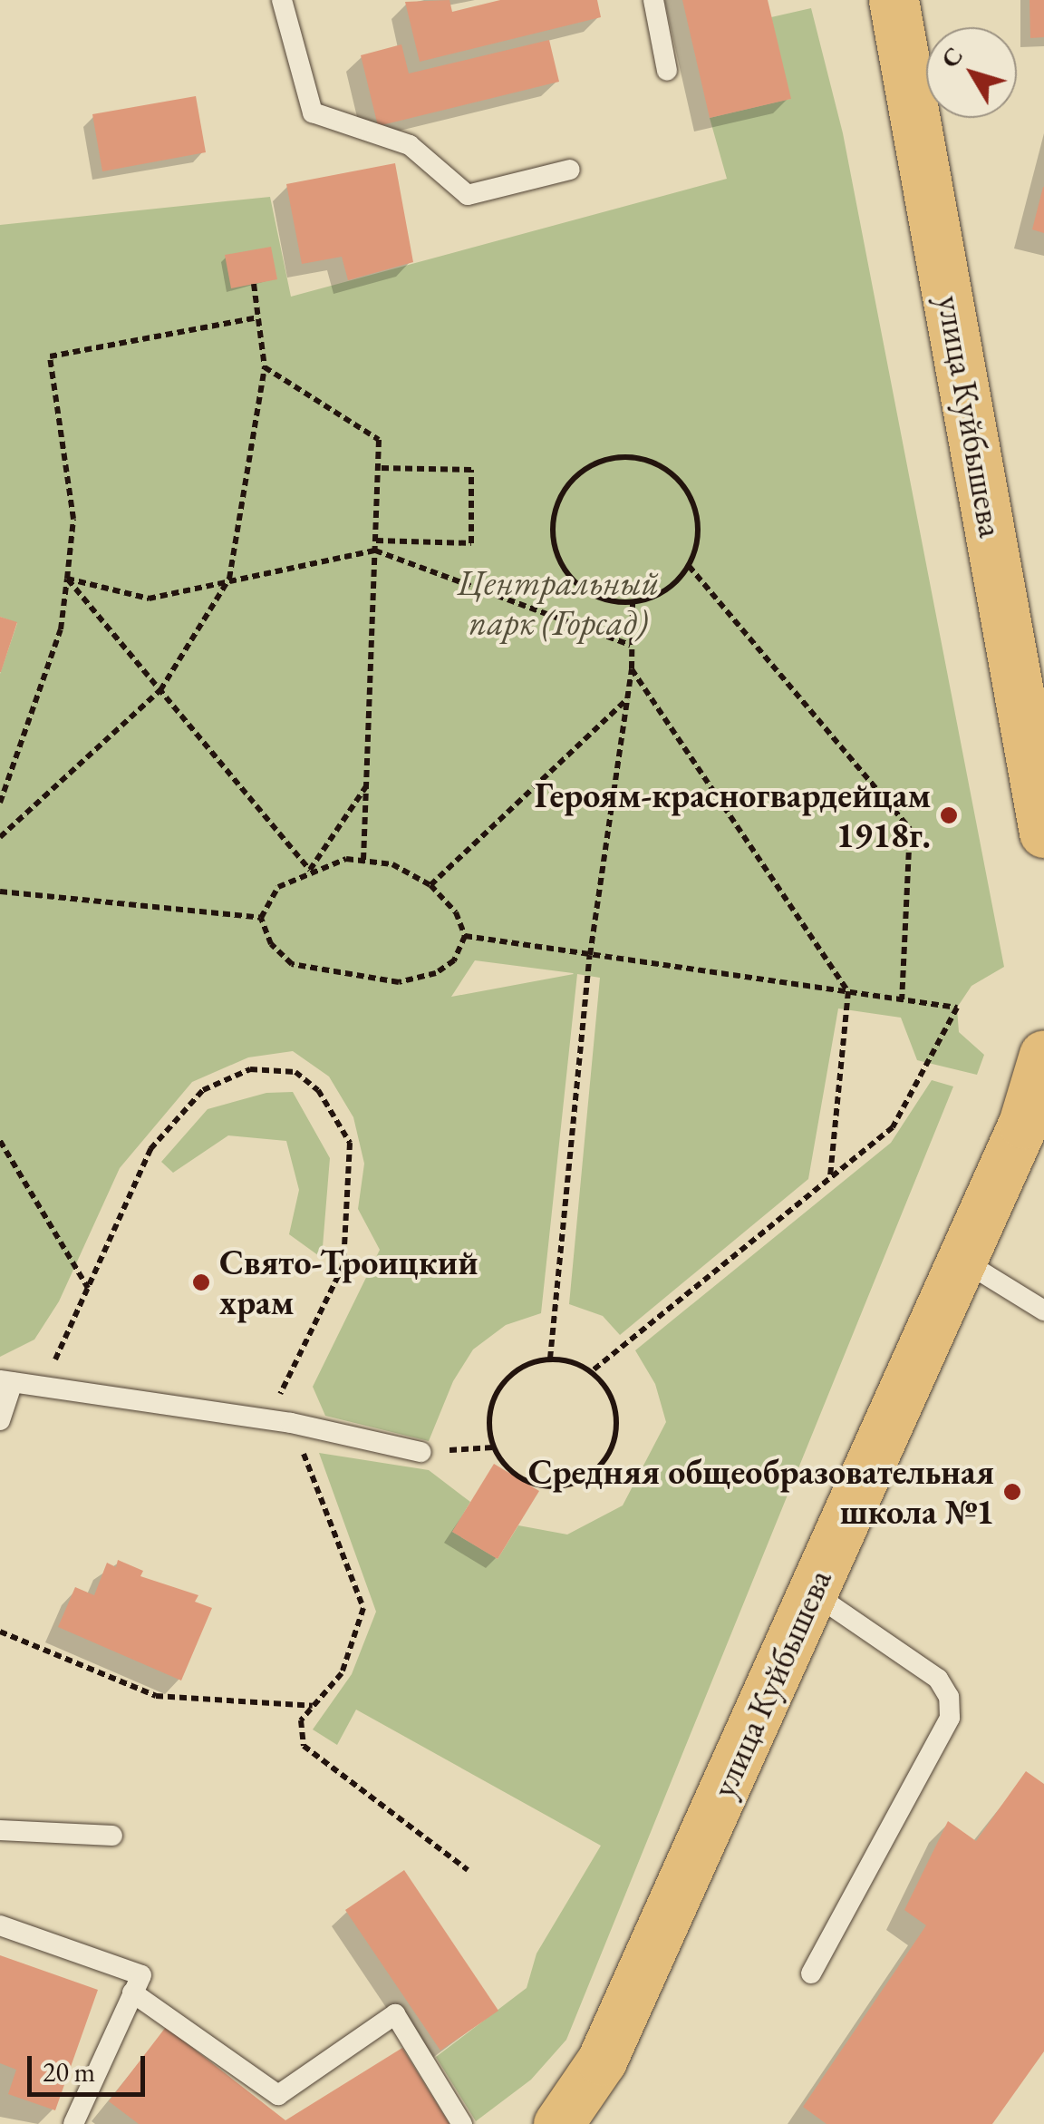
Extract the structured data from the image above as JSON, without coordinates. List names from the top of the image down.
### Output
{
  "streets": {
    "main road": ["улица Куйбышева"]
  },
  "parks": ["Центральный парк (Горсад)"],
  "places": ["Героям-красногвардейцам 1918г.", "Свято-Троицкий храм", "Средняя общеобразовательная школа №1"],
  "scale_bar": "20 m",
  "north": "top left"
}
